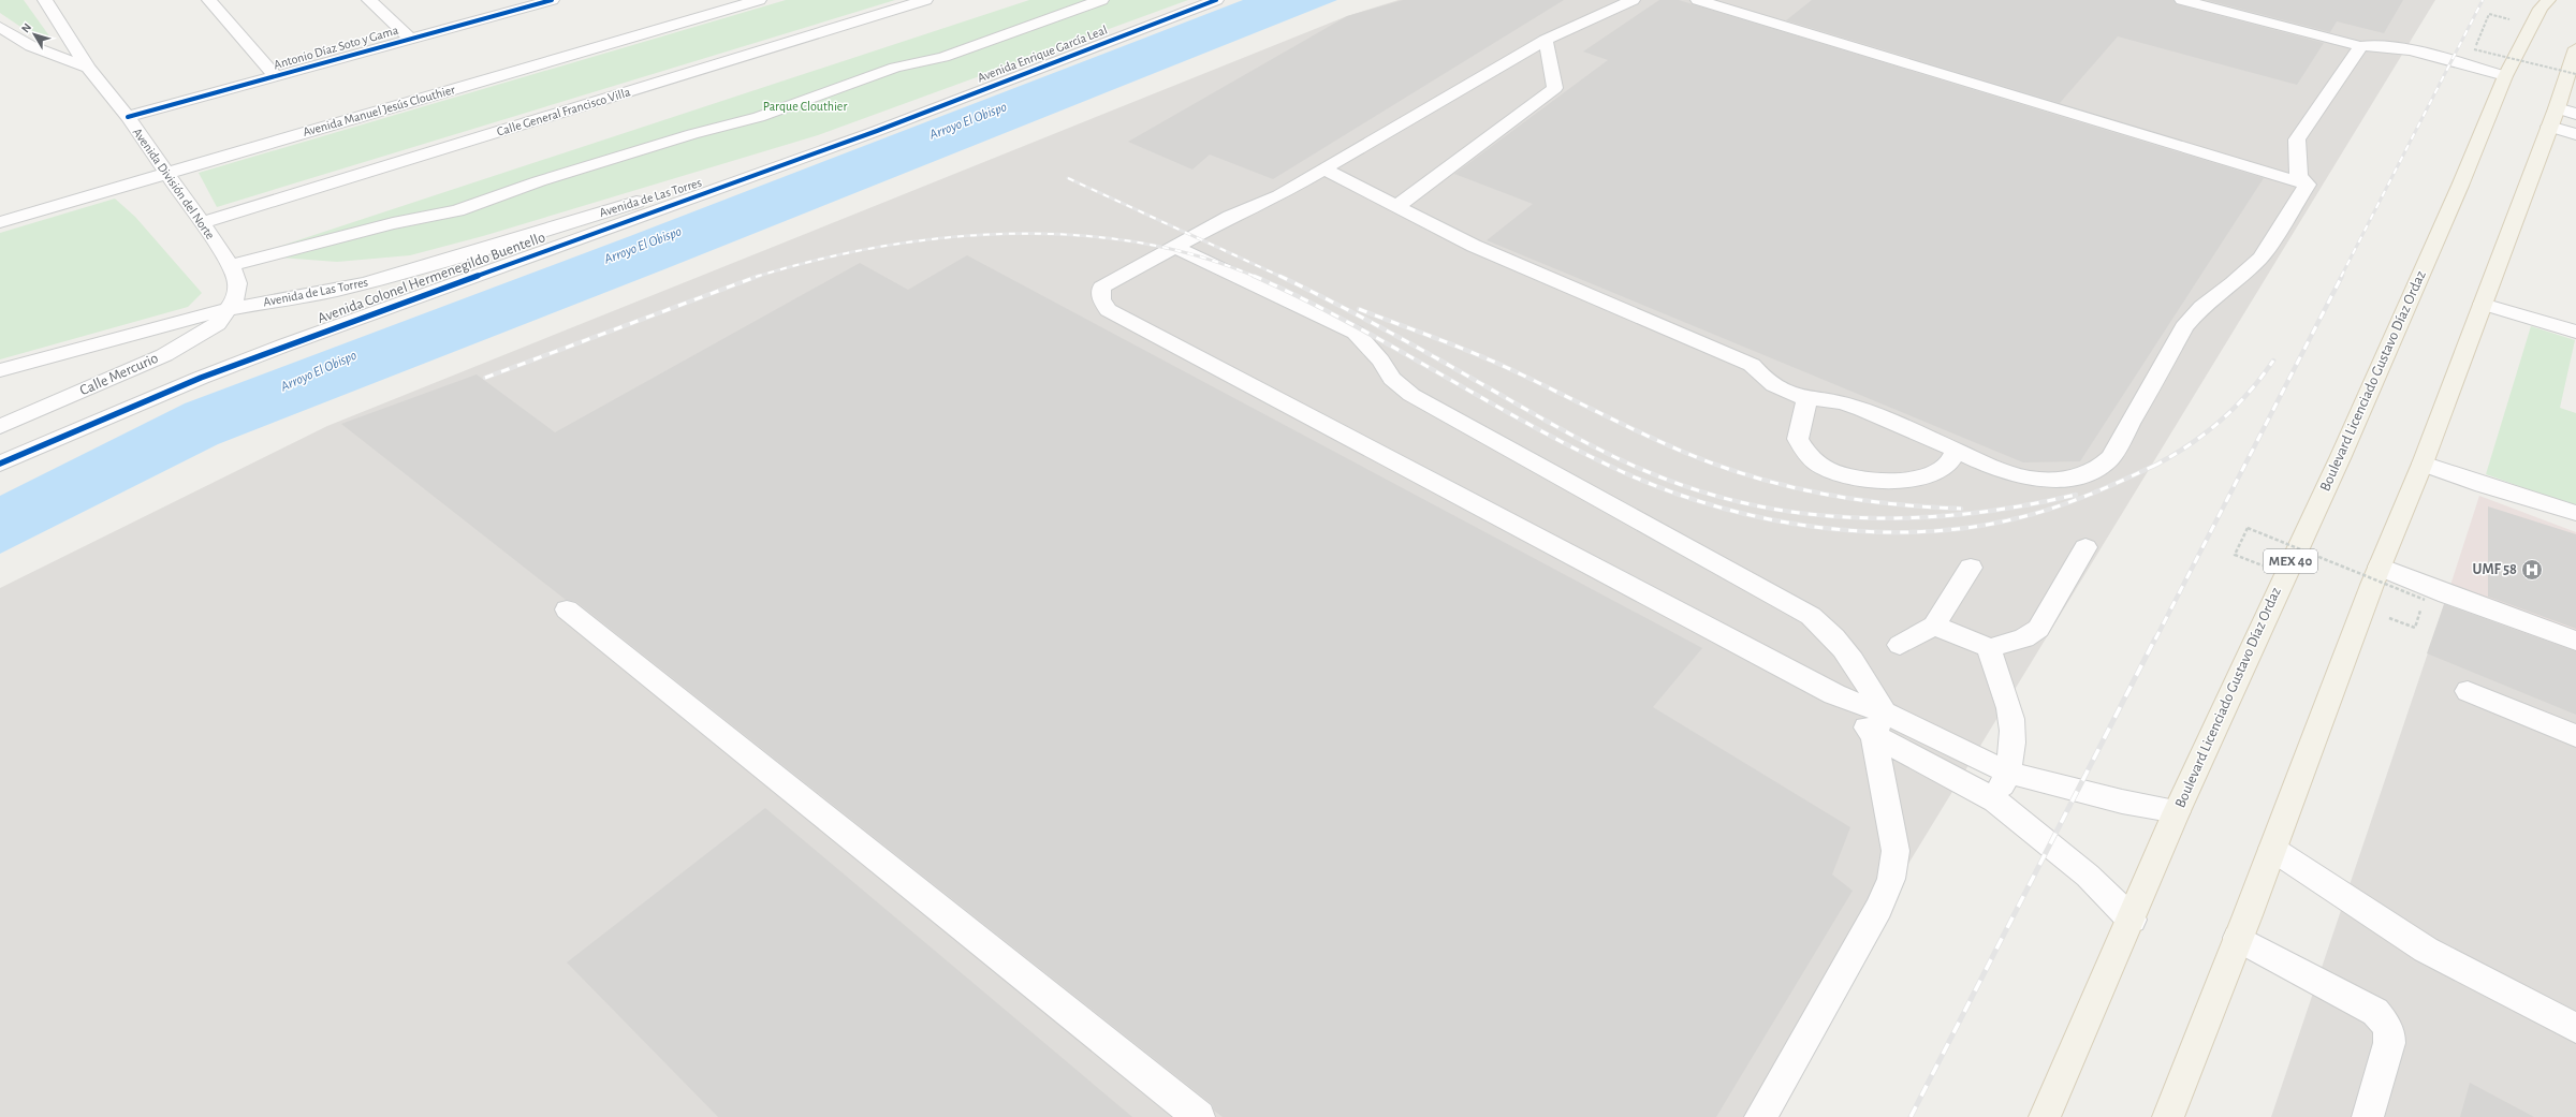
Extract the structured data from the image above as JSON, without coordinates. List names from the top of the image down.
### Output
{
  "streets": {
    "main road": ["Boulevard Licenciado Gustavo Díaz Ordaz", "MEX 40"],
    "street": [
      "Antonio Díaz Soto y Gama",
      "Avenida Enrique García Leal",
      "Avenida Manuel Jesús Clouthier",
      "Calle General Francisco Villa",
      "Avenida División del Norte",
      "Avenida de Las Torres",
      "Avenida Colonel Hermenegildo Buentello",
      "Calle Mercurio"
    ]
  },
  "crossings": [
    ["Antonio Díaz Soto y Gama", "Avenida División del Norte"],
    ["Avenida Enrique García Leal", "Avenida de Las Torres"],
    ["Avenida Enrique García Leal", "Avenida Colonel Hermenegildo Buentello"],
    ["Avenida Manuel Jesús Clouthier", "Avenida División del Norte"],
    ["Calle General Francisco Villa", "Avenida División del Norte"],
    ["Avenida División del Norte", "Avenida de Las Torres"],
    ["Avenida División del Norte", "Calle Mercurio"],
    ["Avenida de Las Torres", "Avenida Colonel Hermenegildo Buentello"],
    ["Avenida de Las Torres", "Calle Mercurio"]
  ],
  "water": ["Arroyo El Obispo"],
  "parks": ["Parque Clouthier"],
  "places": {
    "hospital": ["UMF 58"]
  },
  "north": "top left"
}
